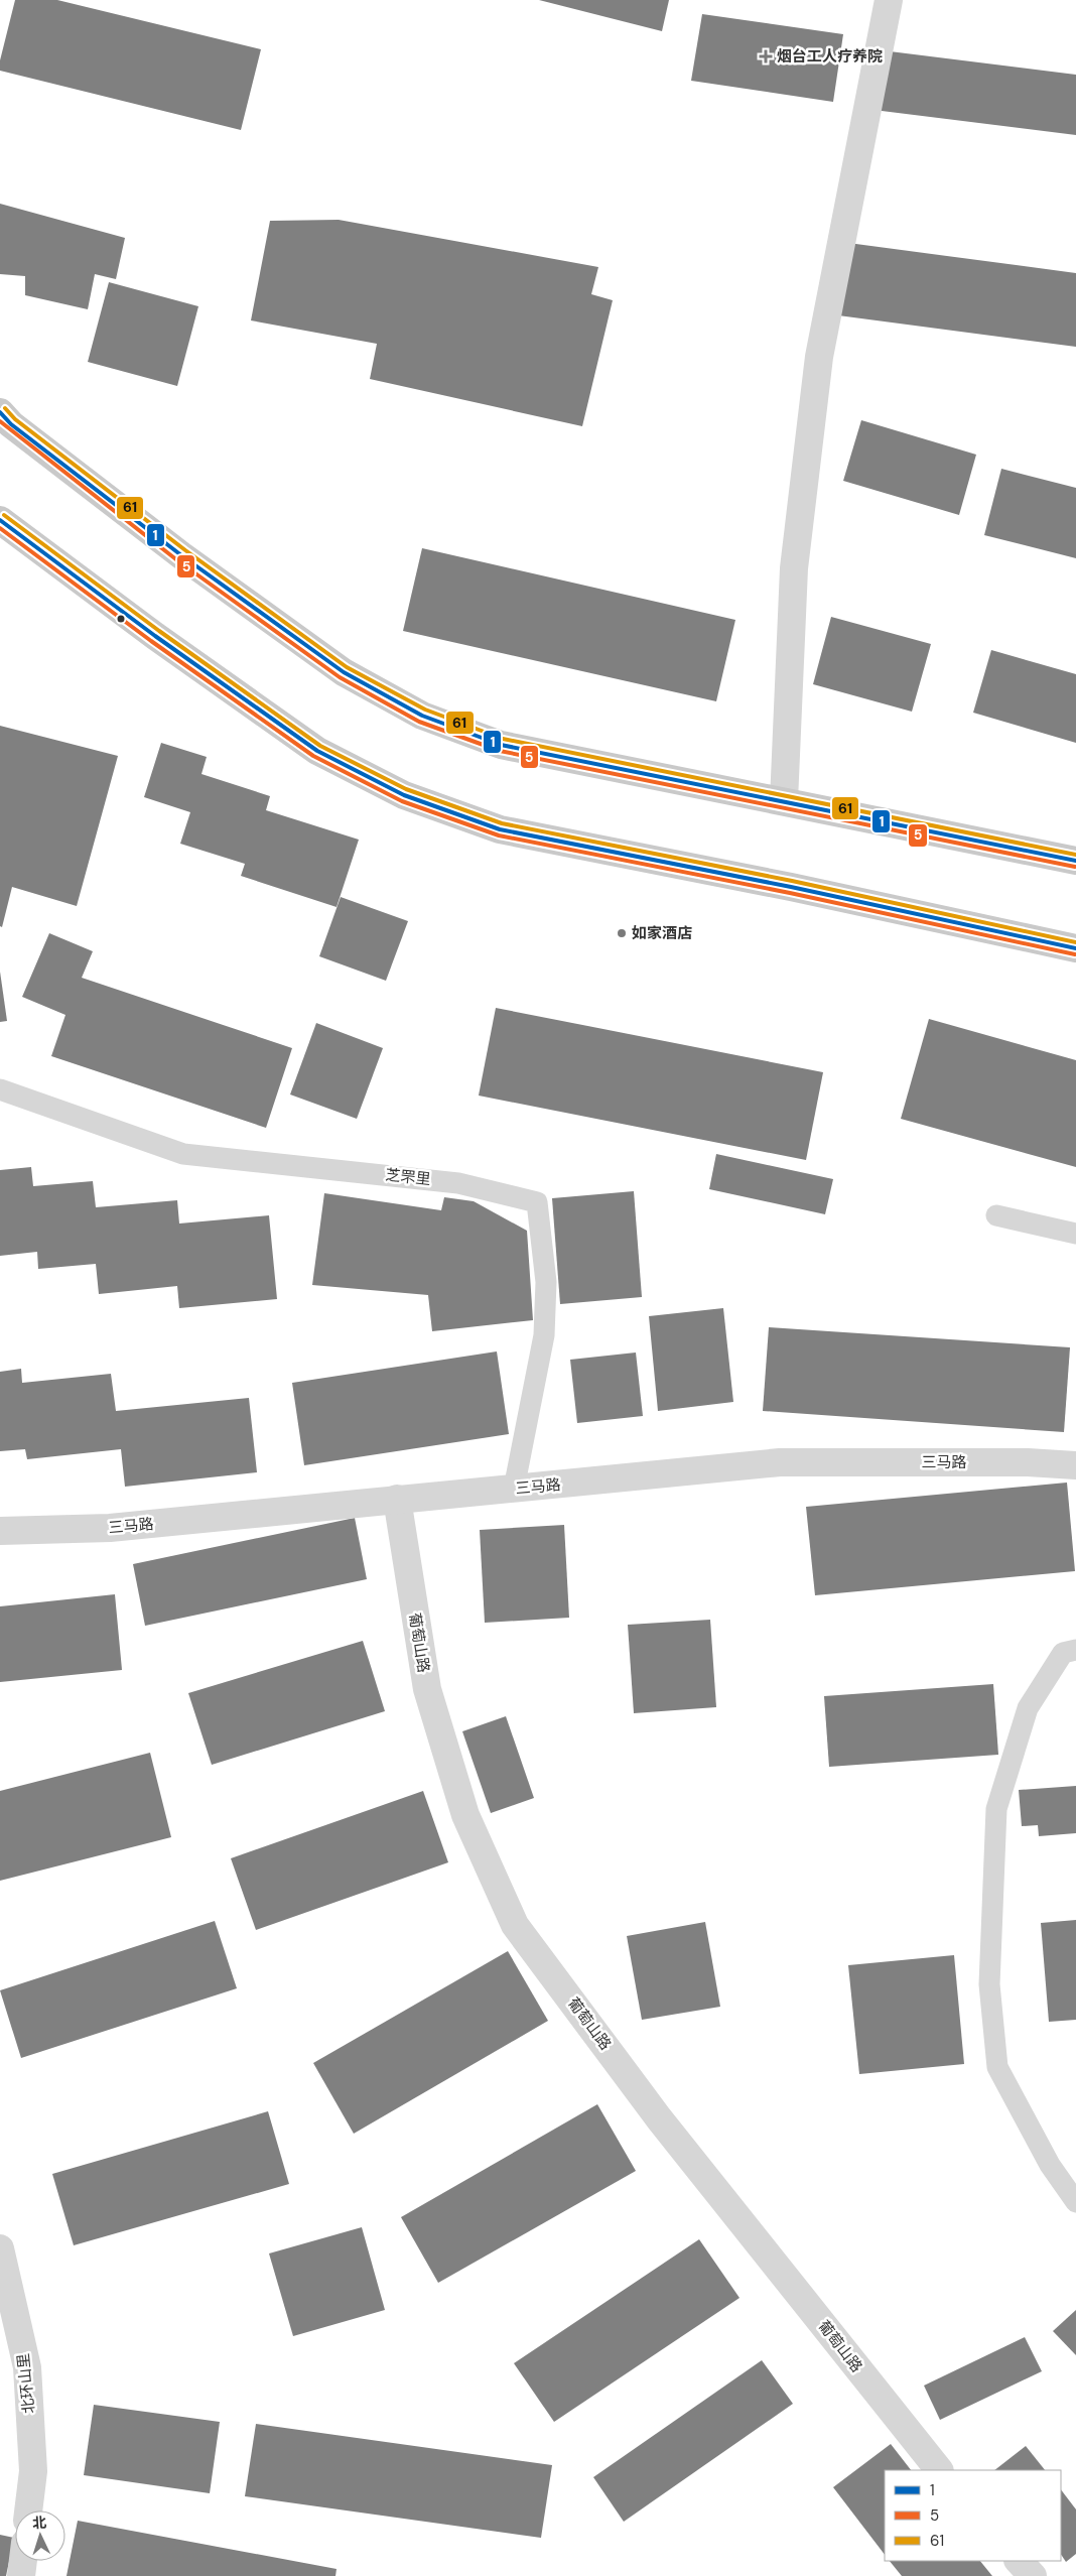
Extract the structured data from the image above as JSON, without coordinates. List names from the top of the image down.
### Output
{
  "streets": {
    "street": ["三马路", "葡萄山路", "北环山里"],
    "lane": ["芝罘里"]
  },
  "crossings": [
    ["芝罘里", "三马路"],
    ["三马路", "葡萄山路"]
  ],
  "places": {
    "health": ["烟台工人疗养院"],
    "other": ["如家酒店"]
  },
  "lines": ["transit line 61", "transit line 1", "transit line 5"],
  "legend": ["1", "5", "61"],
  "north": "top"
}
